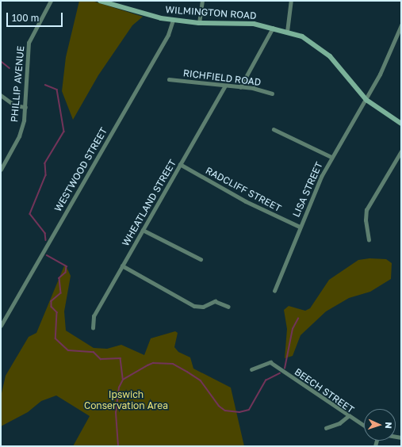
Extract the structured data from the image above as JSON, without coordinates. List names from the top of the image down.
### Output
{
  "streets": {
    "main road": ["WILMINGTON ROAD"],
    "street": [
      "RICHFIELD ROAD",
      "PHILLIP AVENUE",
      "WESTWOOD STREET",
      "RADCLIFF STREET",
      "LISA STREET",
      "WHEATLAND STREET",
      "BEECH STREET"
    ]
  },
  "crossings": [
    ["WILMINGTON ROAD", "WESTWOOD STREET"],
    ["WILMINGTON ROAD", "LISA STREET"],
    ["RICHFIELD ROAD", "WHEATLAND STREET"],
    ["RADCLIFF STREET", "LISA STREET"],
    ["RADCLIFF STREET", "WHEATLAND STREET"]
  ],
  "parks": ["Ipswich Conservation Area"],
  "scale_bar": "100 m",
  "north": "right"
}
